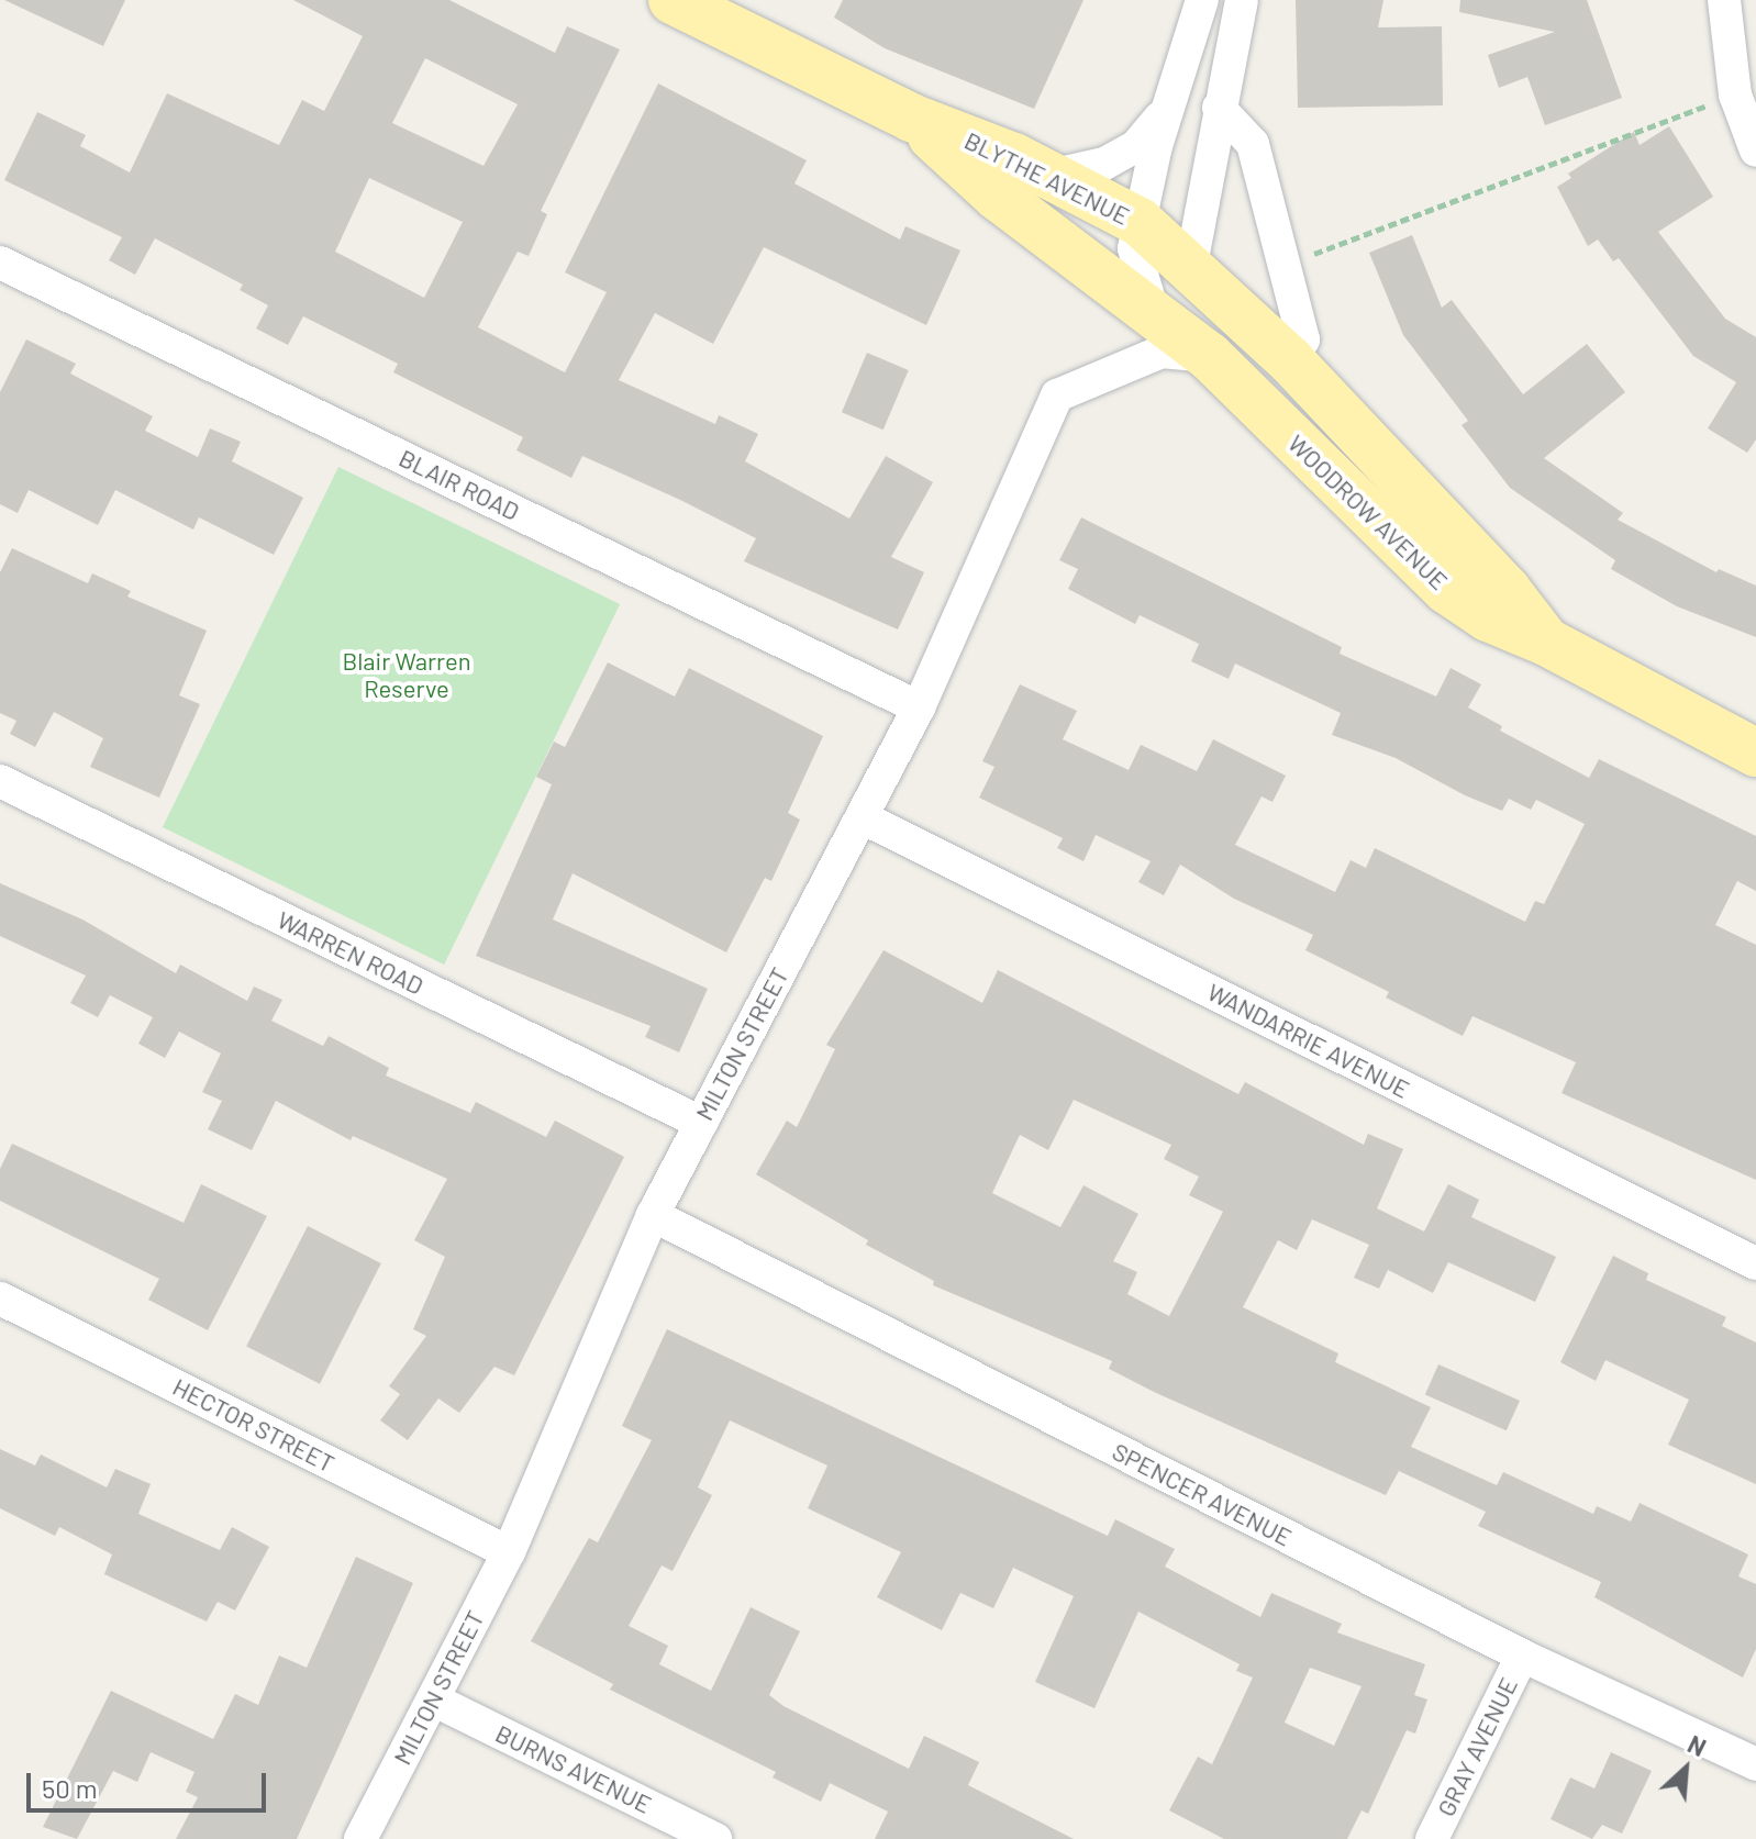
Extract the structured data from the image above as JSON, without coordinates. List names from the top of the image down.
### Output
{
  "streets": {
    "main road": ["BLYTHE AVENUE", "WOODROW AVENUE"],
    "street": [
      "BLAIR ROAD",
      "WARREN ROAD",
      "WANDARRIE AVENUE",
      "MILTON STREET",
      "HECTOR STREET",
      "SPENCER AVENUE",
      "GRAY AVENUE",
      "BURNS AVENUE"
    ]
  },
  "crossings": [
    ["BLYTHE AVENUE", "WOODROW AVENUE"],
    ["BLYTHE AVENUE", "MILTON STREET"],
    ["BLAIR ROAD", "MILTON STREET"],
    ["WOODROW AVENUE", "MILTON STREET"],
    ["WARREN ROAD", "MILTON STREET"],
    ["WANDARRIE AVENUE", "MILTON STREET"],
    ["MILTON STREET", "HECTOR STREET"],
    ["MILTON STREET", "SPENCER AVENUE"],
    ["MILTON STREET", "BURNS AVENUE"],
    ["SPENCER AVENUE", "GRAY AVENUE"]
  ],
  "parks": ["Blair Warren Reserve"],
  "scale_bar": "50 m",
  "north": "top right"
}
